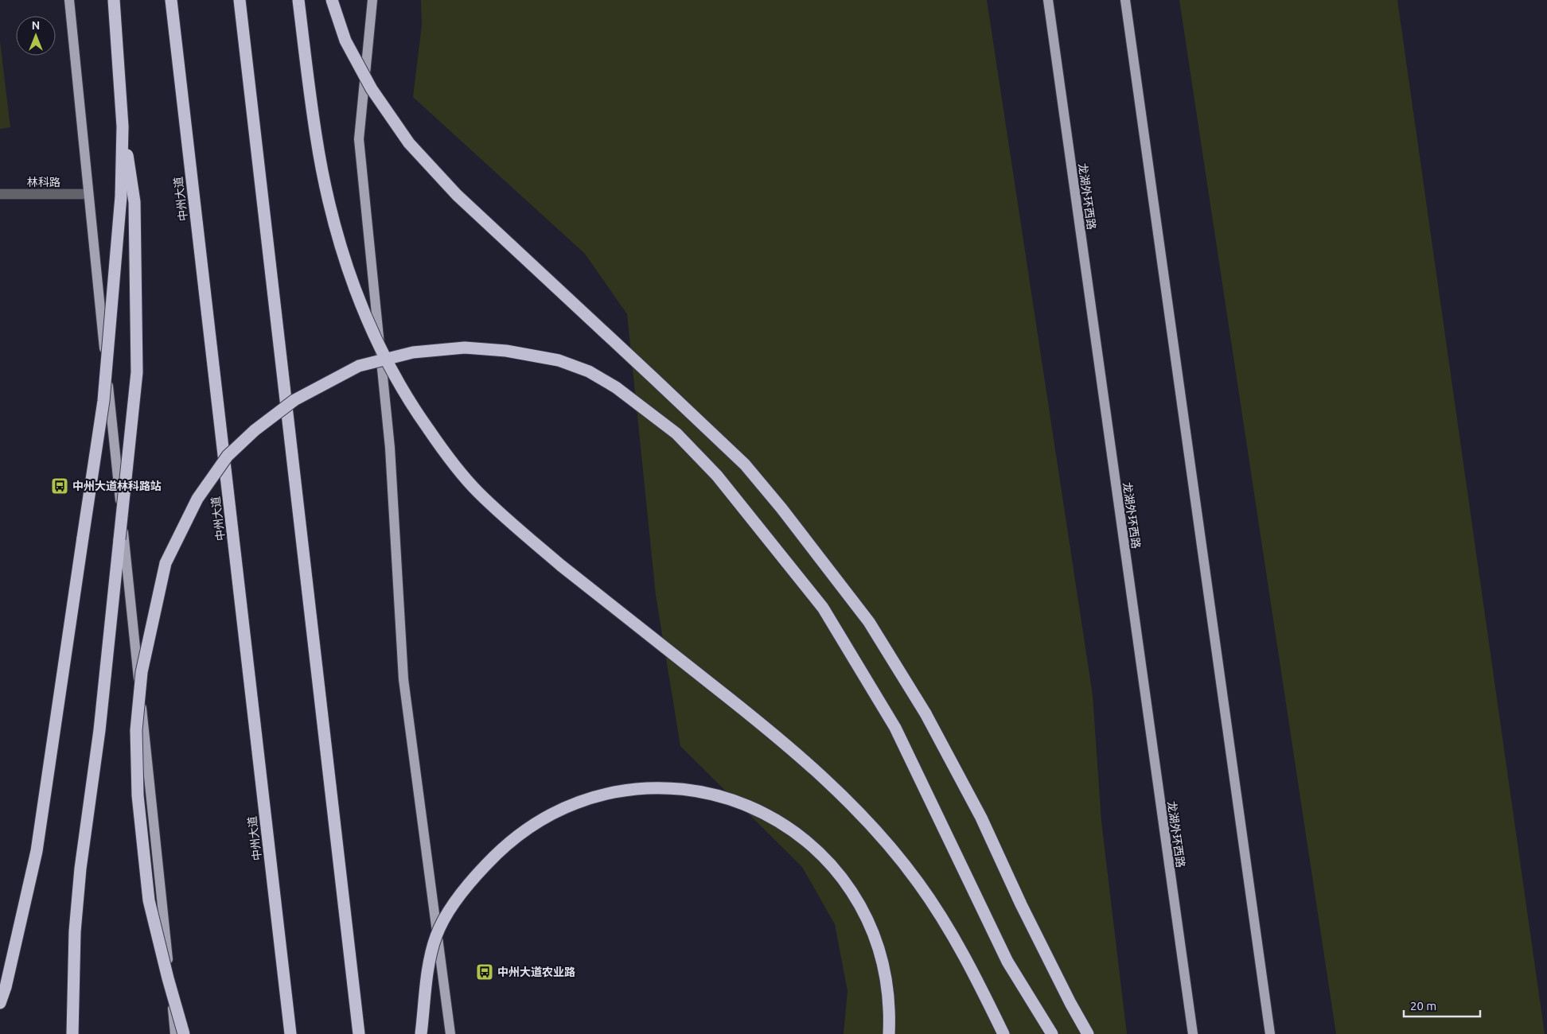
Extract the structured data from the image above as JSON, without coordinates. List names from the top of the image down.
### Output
{
  "streets": {
    "highway": ["中州大道"],
    "main road": ["龙湖外环西路"],
    "street": ["林科路"]
  },
  "places": {
    "bus stop": ["中州大道林科路站", "中州大道农业路"]
  },
  "scale_bar": "20 m",
  "north": "top"
}
